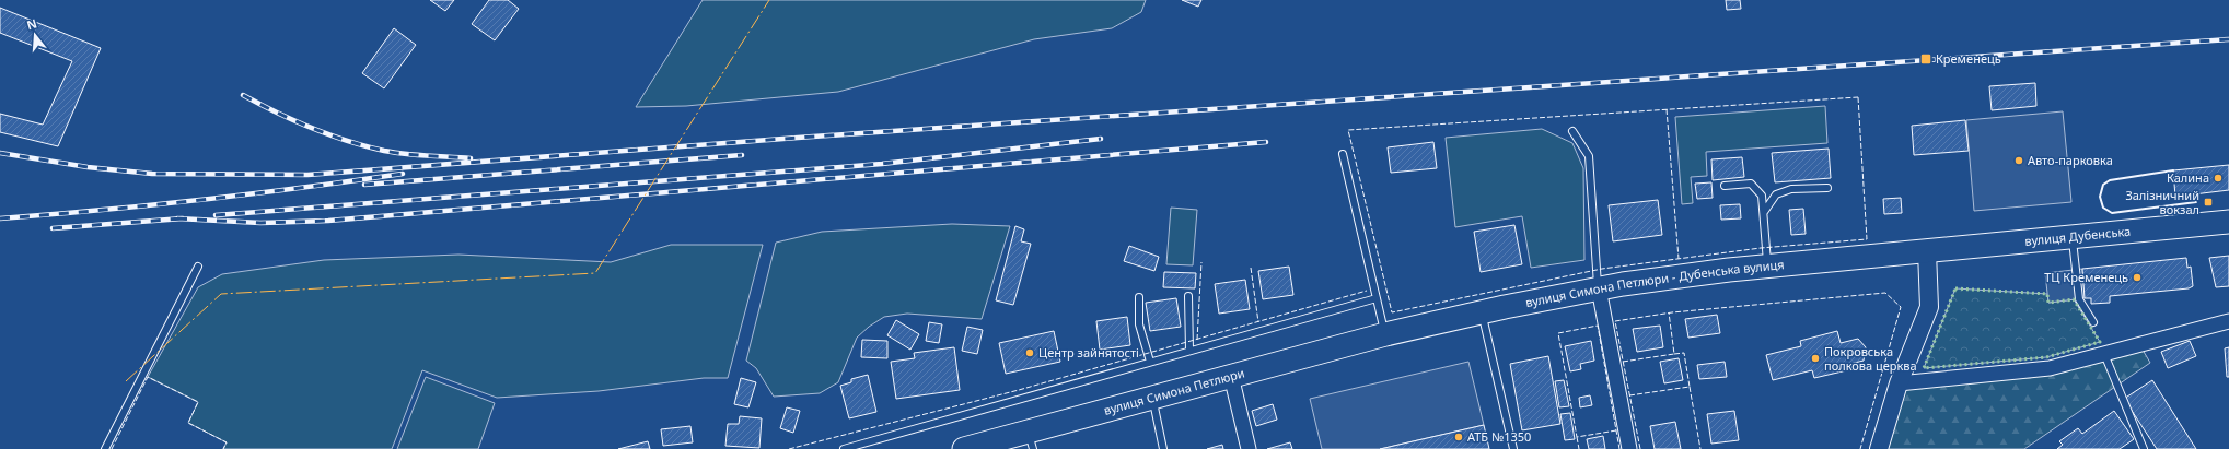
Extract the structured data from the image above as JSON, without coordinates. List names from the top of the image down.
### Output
{
  "streets": {
    "highway": ["вулиця Дубенська", "вулиця Симона Петлюри - Дубенська вулиця", "вулиця Симона Петлюри"]
  },
  "crossings": [
    ["вулиця Дубенська", "вулиця Симона Петлюри - Дубенська вулиця"],
    ["вулиця Симона Петлюри - Дубенська вулиця", "вулиця Симона Петлюри"]
  ],
  "places": {
    "transit": ["Кременець", "Залізничний вокзал"],
    "other": [
      "Авто-парковка",
      "Калина",
      "ТЦ Кременець",
      "Центр зайнятості",
      "Покровська полкова церква",
      "АТБ №1350"
    ]
  },
  "north": "top"
}
